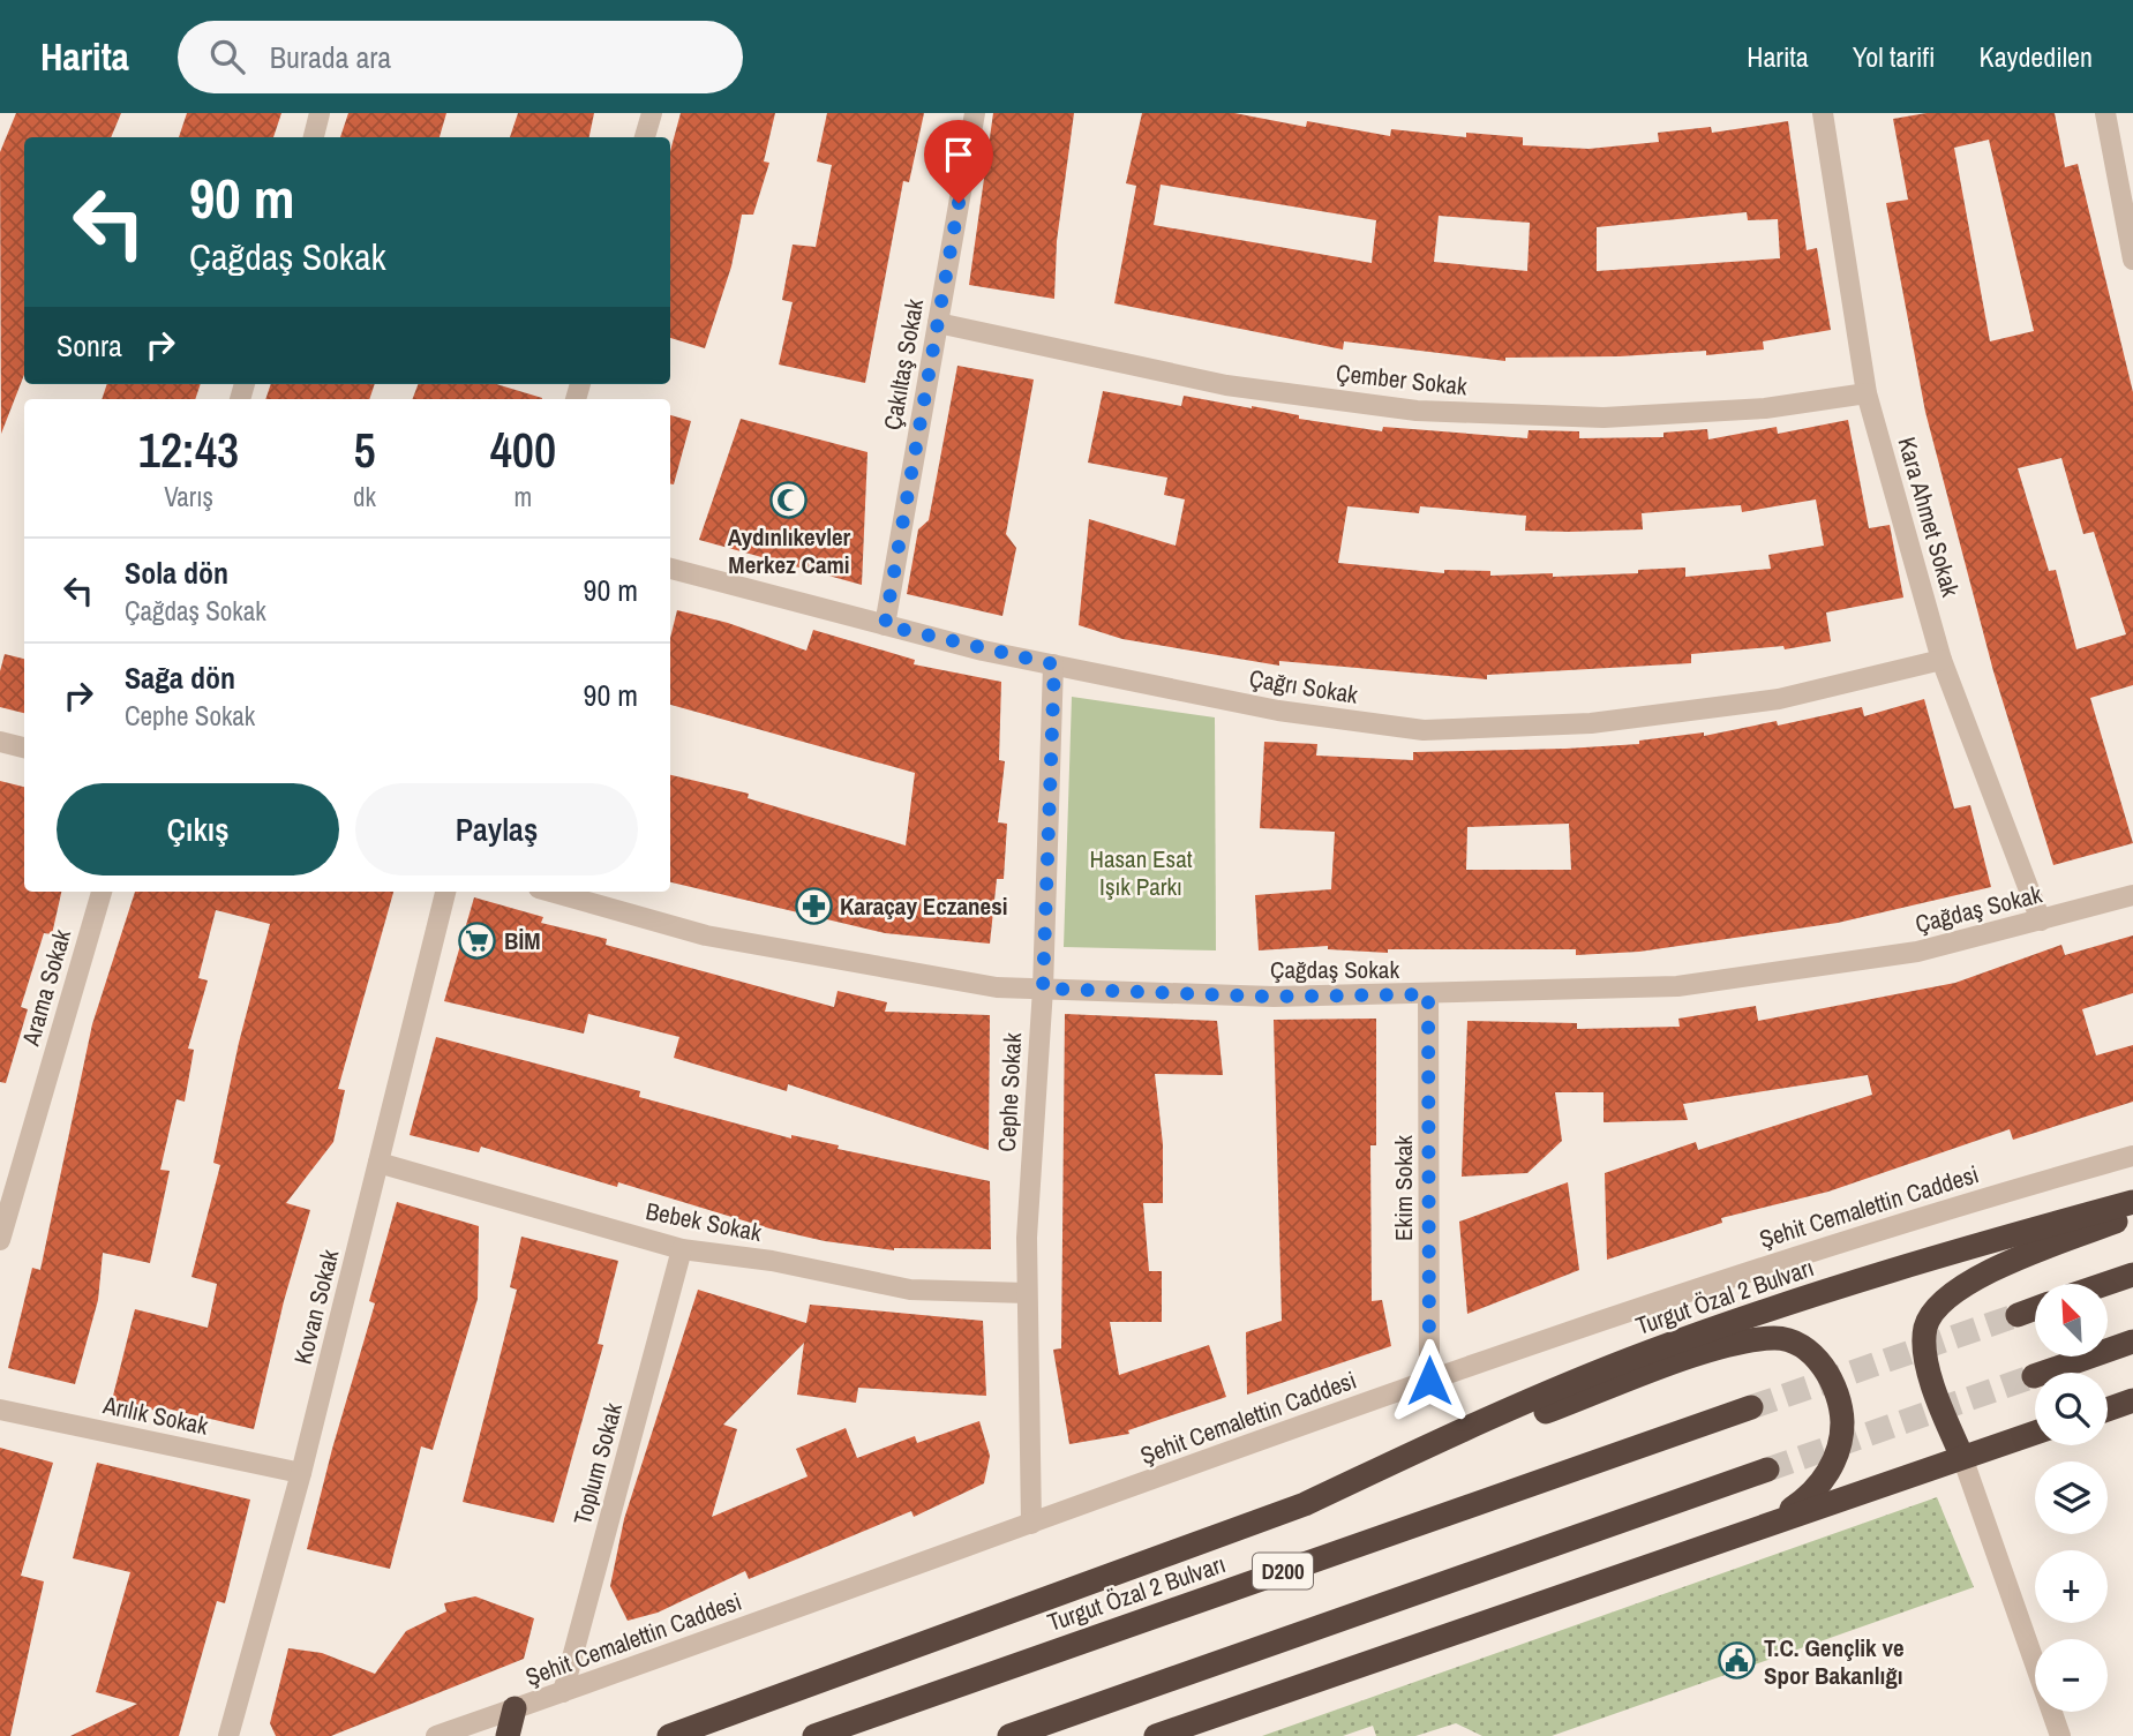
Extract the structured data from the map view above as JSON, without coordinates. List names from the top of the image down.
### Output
{
  "streets": {
    "highway": ["Turgut Özal 2 Bulvarı", "D200"],
    "street": [
      "Çakıltaş Sokak",
      "Çember Sokak",
      "Kara Ahmet Sokak",
      "Çağrı Sokak",
      "Çağdaş Sokak",
      "Arama Sokak",
      "Cephe Sokak",
      "Ekim Sokak",
      "Şehit Cemalettin Caddesi",
      "Bebek Sokak",
      "Kovan Sokak",
      "Arılık Sokak",
      "Toplum Sokak"
    ]
  },
  "crossings": [
    ["Çakıltaş Sokak", "Çember Sokak"],
    ["Çakıltaş Sokak", "Çağrı Sokak"],
    ["Çember Sokak", "Kara Ahmet Sokak"],
    ["Kara Ahmet Sokak", "Çağrı Sokak"],
    ["Kara Ahmet Sokak", "Çağdaş Sokak"],
    ["Çağrı Sokak", "Cephe Sokak"],
    ["Çağdaş Sokak", "Cephe Sokak"],
    ["Çağdaş Sokak", "Ekim Sokak"],
    ["Cephe Sokak", "Şehit Cemalettin Caddesi"],
    ["Cephe Sokak", "Bebek Sokak"],
    ["Ekim Sokak", "Şehit Cemalettin Caddesi"],
    ["Şehit Cemalettin Caddesi", "Toplum Sokak"],
    ["Bebek Sokak", "Kovan Sokak"],
    ["Bebek Sokak", "Toplum Sokak"],
    ["Kovan Sokak", "Arılık Sokak"]
  ],
  "parks": ["Hasan Esat Işık Parkı"],
  "places": {
    "mosque": ["Aydınlıkevler Merkez Cami"],
    "pharmacy": ["Karaçay Eczanesi"],
    "supermarket": ["BİM"],
    "public building": ["T.C. Gençlik ve Spor Bakanlığı"]
  },
  "north": "top left",
  "page": {
    "header": "Harita",
    "search": "Burada ara",
    "nav": ["Harita", "Yol tarifi", "Kaydedilen"],
    "turn": ["90 m", "Çağdaş Sokak"],
    "then": "Sonra",
    "eta": [
      "12:43",
      "Varış",
      "5",
      "dk",
      "400",
      "m"
    ],
    "list": [
      {
        "name": "Sola dön",
        "note": "Çağdaş Sokak",
        "value": "90 m"
      },
      {
        "name": "Sağa dön",
        "note": "Cephe Sokak",
        "value": "90 m"
      }
    ],
    "buttons": ["Çıkış", "Paylaş"],
    "map_buttons": ["+", "−"]
  }
}
